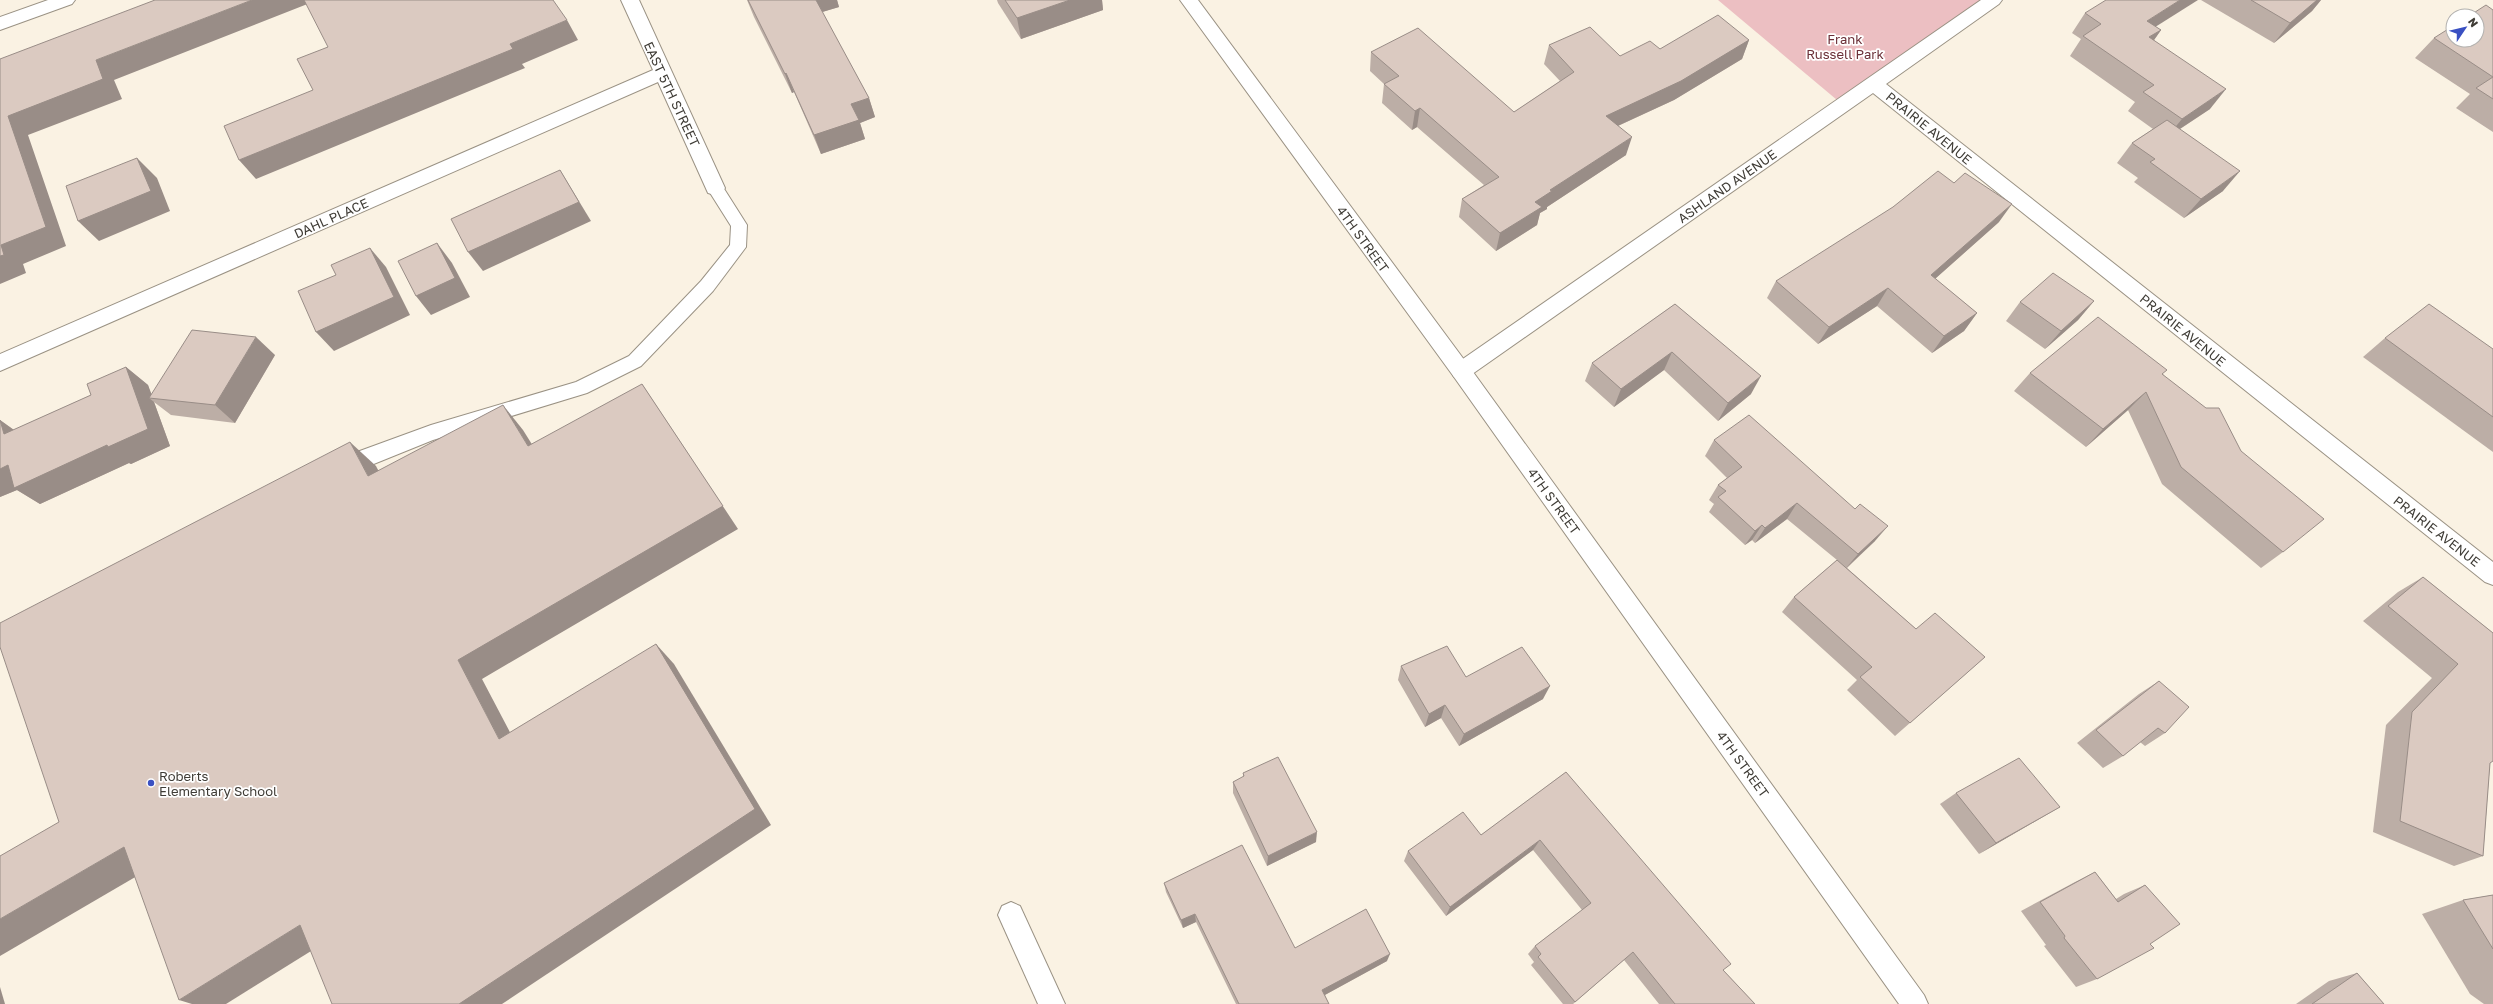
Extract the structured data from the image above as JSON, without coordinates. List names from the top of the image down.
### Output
{
  "streets": {
    "street": [
      "EAST 5TH STREET",
      "PRAIRIE AVENUE",
      "ASHLAND AVENUE",
      "DAHL PLACE",
      "4TH STREET"
    ]
  },
  "crossings": [
    ["EAST 5TH STREET", "DAHL PLACE"],
    ["PRAIRIE AVENUE", "ASHLAND AVENUE"],
    ["ASHLAND AVENUE", "4TH STREET"]
  ],
  "parks": ["Frank Russell Park"],
  "places": ["Roberts Elementary School"],
  "north": "top right"
}
